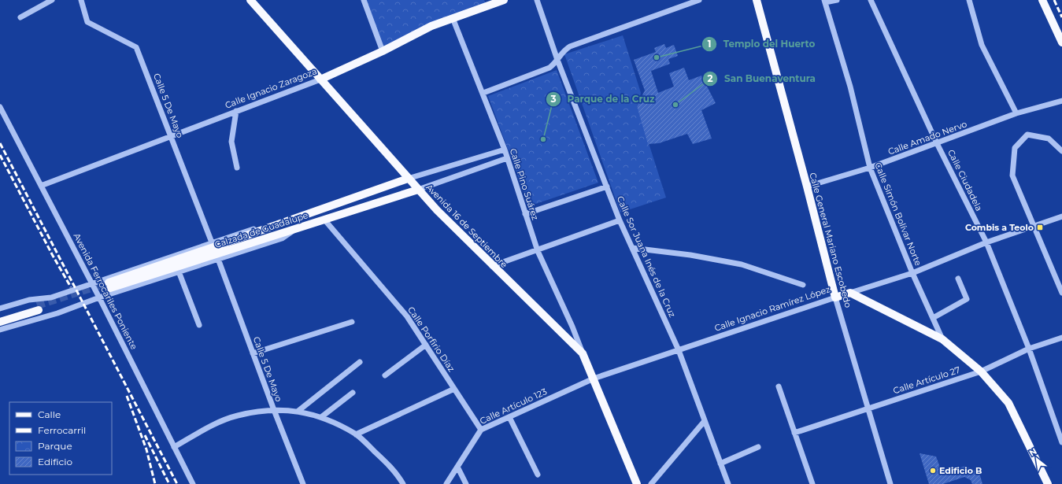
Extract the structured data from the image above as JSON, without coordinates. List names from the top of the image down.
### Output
{
  "streets": {
    "main road": [
      "Calle Ignacio Zaragoza",
      "Avenida 16 de Septiembre",
      "Calzada de Guadalupe",
      "Calle General Mariano Escobedo",
      "Calle Ignacio Ramírez López"
    ],
    "street": [
      "Calle 5 De Mayo",
      "Calle Amado Nervo",
      "Calle Ciudadela",
      "Calle Pino Suárez",
      "Calle Simón Bolívar Norte",
      "Calle Sor Juana Inés de la Cruz",
      "Avenida Ferrocariles Poniente",
      "Calle Porfirio Díaz",
      "Calle Artículo 27",
      "Calle Artículo 123"
    ]
  },
  "crossings": [
    ["Calle Ignacio Zaragoza", "Calle 5 De Mayo"],
    ["Calle Ignacio Zaragoza", "Calle Pino Suárez"],
    ["Calle Ignacio Zaragoza", "Avenida 16 de Septiembre"],
    ["Calle Ignacio Zaragoza", "Avenida Ferrocariles Poniente"],
    ["Calle Amado Nervo", "Calle Ciudadela"],
    ["Calle Amado Nervo", "Calle Simón Bolívar Norte"],
    ["Calle Amado Nervo", "Calle General Mariano Escobedo"],
    ["Calle Ciudadela", "Calle Ignacio Ramírez López"],
    ["Calle Ciudadela", "Calle Artículo 27"],
    ["Calle Pino Suárez", "Avenida 16 de Septiembre"],
    ["Calle Simón Bolívar Norte", "Calle Ignacio Ramírez López"],
    ["Avenida 16 de Septiembre", "Calzada de Guadalupe"],
    ["Avenida 16 de Septiembre", "Calle Ignacio Ramírez López"],
    ["Avenida 16 de Septiembre", "Calle Artículo 123"],
    ["Calzada de Guadalupe", "Calle Porfirio Díaz"],
    ["Calle General Mariano Escobedo", "Calle Ignacio Ramírez López"],
    ["Calle General Mariano Escobedo", "Calle Artículo 27"],
    ["Calle Sor Juana Inés de la Cruz", "Calle Ignacio Ramírez López"],
    ["Calle Ignacio Ramírez López", "Calle Artículo 123"],
    ["Calle Porfirio Díaz", "Calle Artículo 123"]
  ],
  "places": {
    "other": [
      "Templo del Huerto",
      "San Buenaventura",
      "Parque de la Cruz",
      "Edificio B"
    ],
    "transit": ["Combis a Teolo"]
  },
  "legend": [
    "Calle",
    "Ferrocarril",
    "Parque",
    "Edificio"
  ],
  "north": "top left"
}
